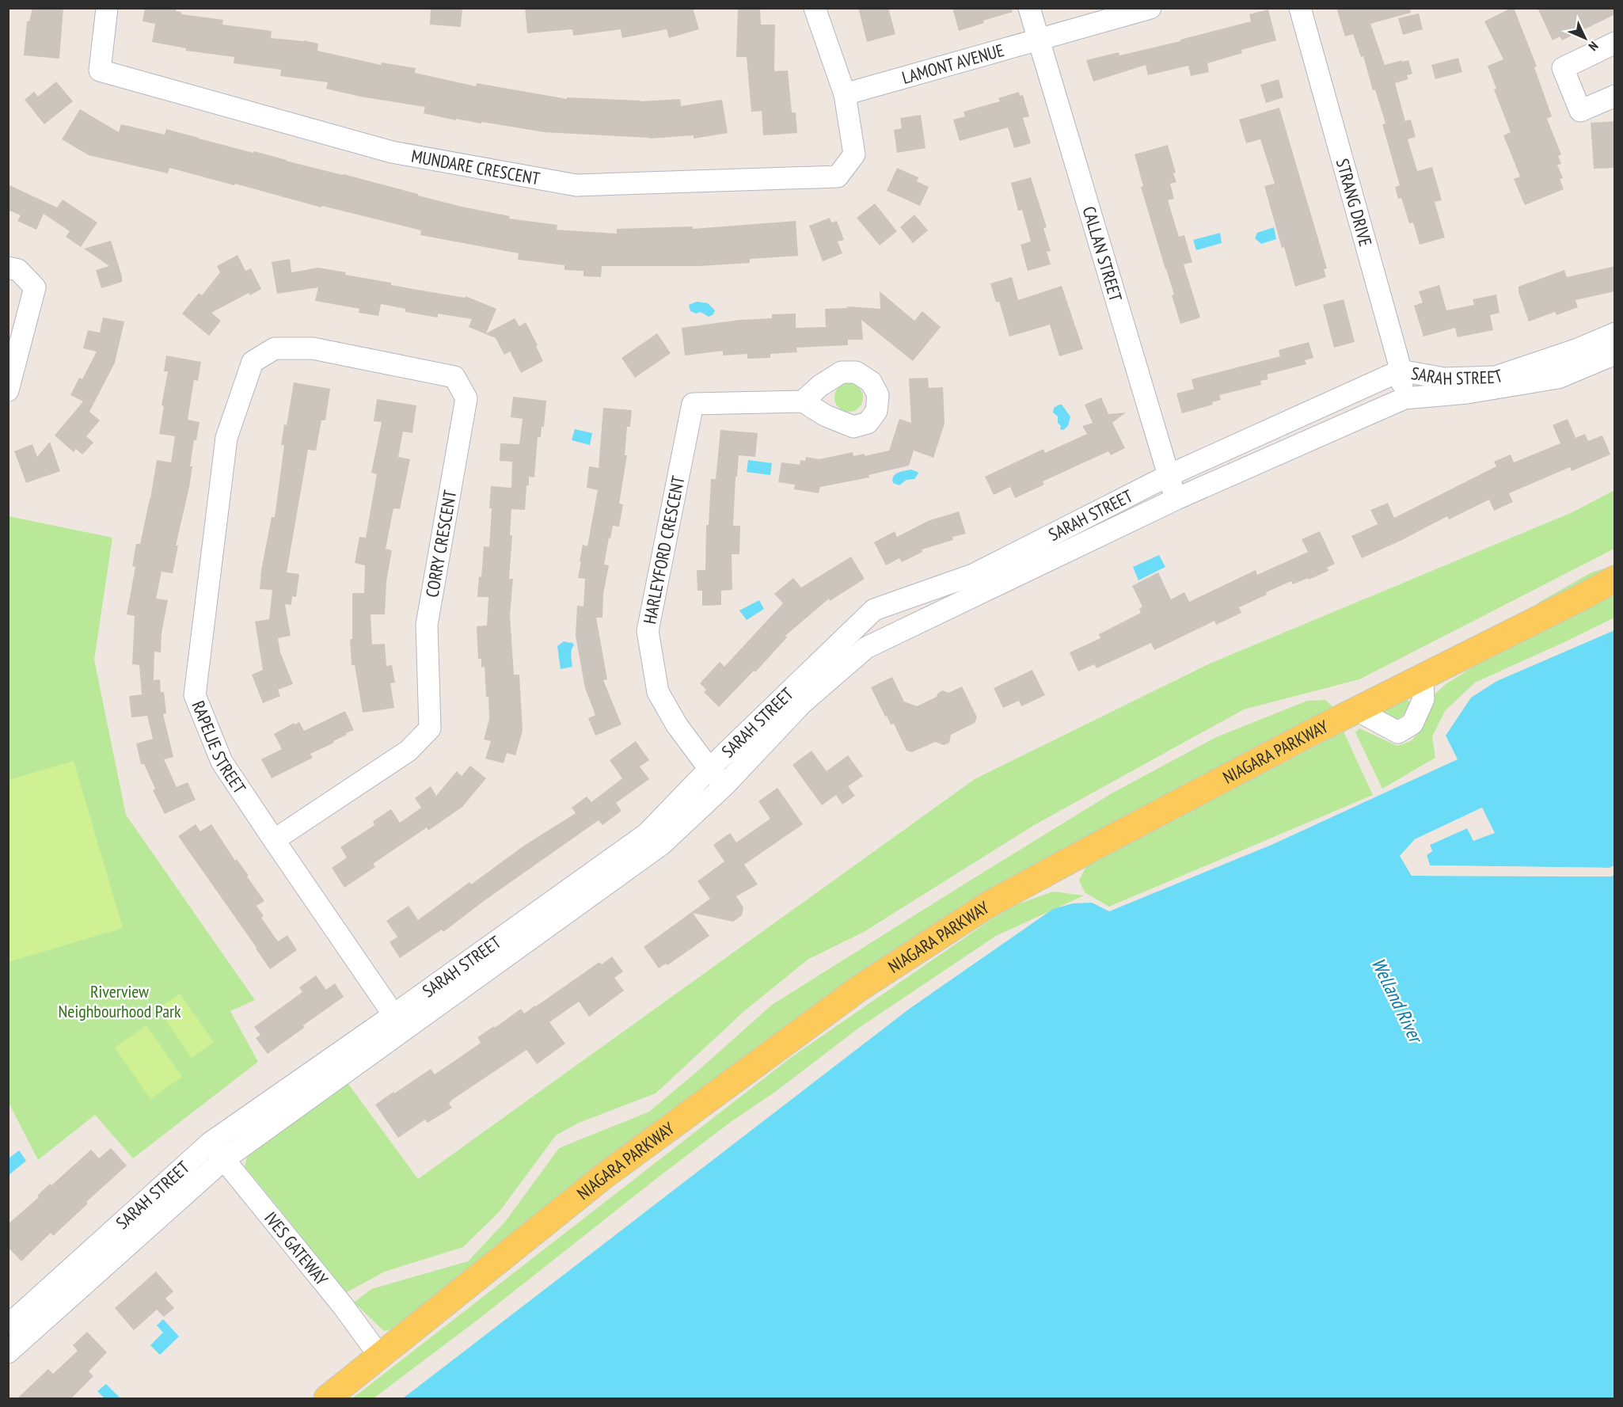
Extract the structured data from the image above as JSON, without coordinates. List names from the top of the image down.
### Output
{
  "streets": {
    "main road": ["NIAGARA PARKWAY"],
    "street": [
      "LAMONT AVENUE",
      "MUNDARE CRESCENT",
      "STRANG DRIVE",
      "CALLAN STREET",
      "SARAH STREET",
      "CORRY CRESCENT",
      "HARLEYFORD CRESCENT",
      "RAPELJE STREET",
      "IVES GATEWAY"
    ]
  },
  "crossings": [
    ["LAMONT AVENUE", "MUNDARE CRESCENT"],
    ["LAMONT AVENUE", "CALLAN STREET"],
    ["STRANG DRIVE", "SARAH STREET"],
    ["CALLAN STREET", "SARAH STREET"],
    ["SARAH STREET", "HARLEYFORD CRESCENT"],
    ["SARAH STREET", "RAPELJE STREET"],
    ["SARAH STREET", "IVES GATEWAY"],
    ["CORRY CRESCENT", "RAPELJE STREET"],
    ["NIAGARA PARKWAY", "IVES GATEWAY"]
  ],
  "water": ["Welland River"],
  "parks": ["Riverview Neighbourhood Park"],
  "north": "bottom right"
}
